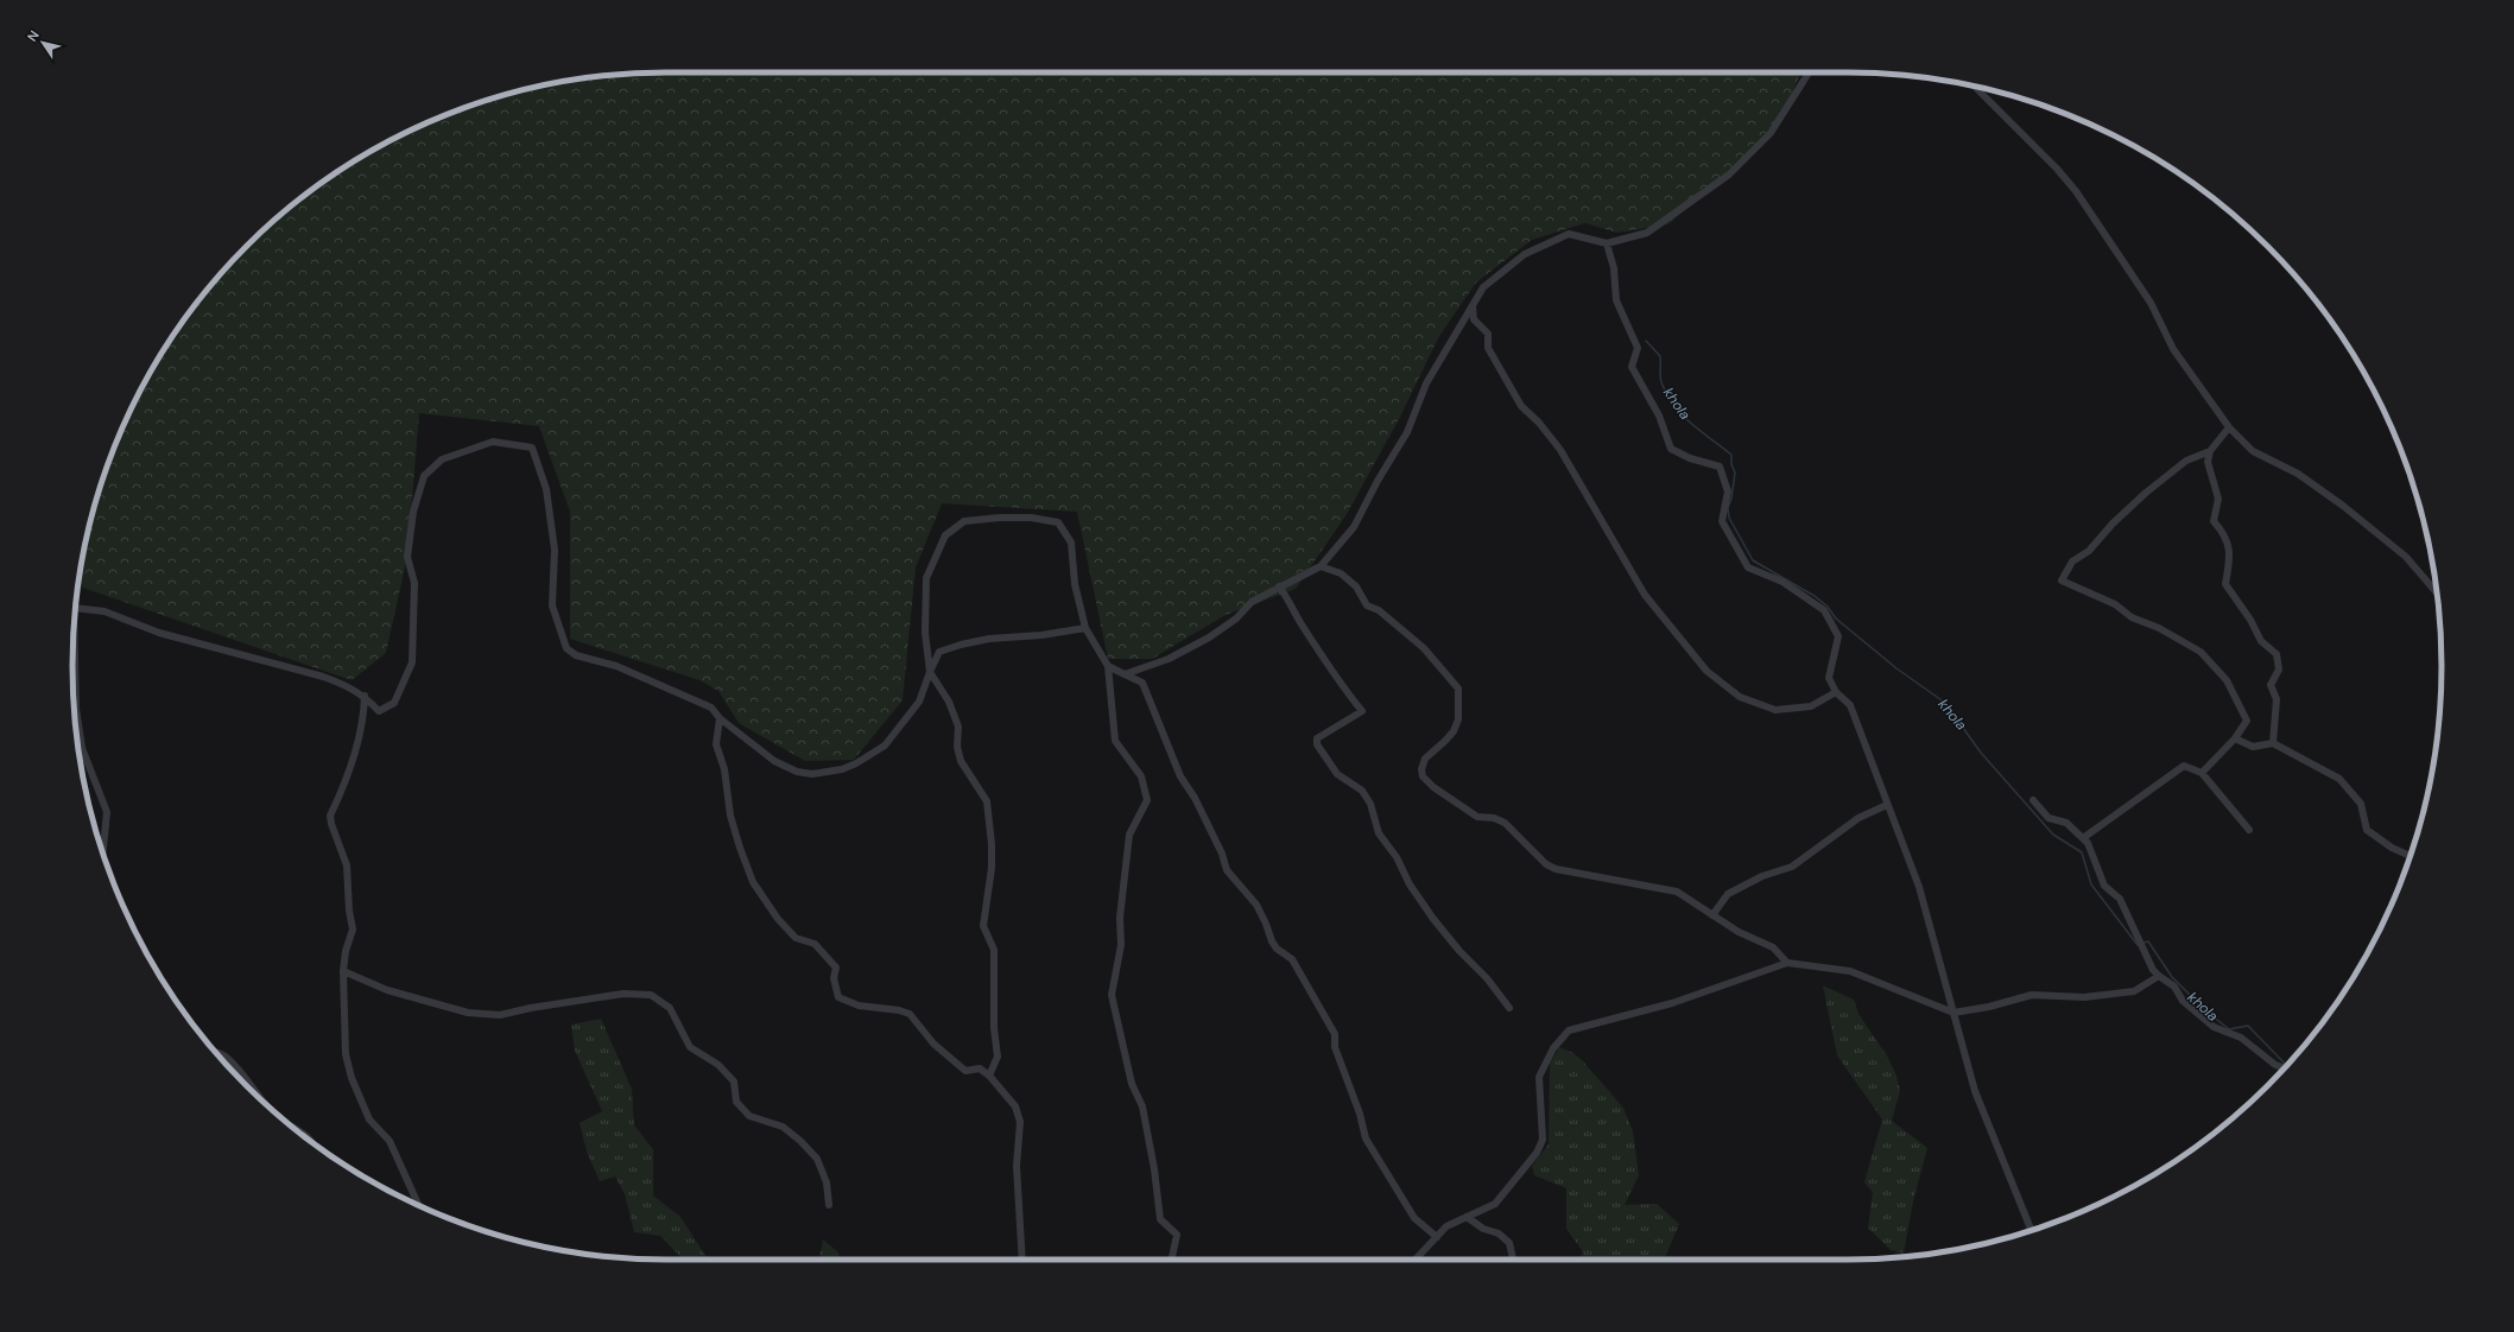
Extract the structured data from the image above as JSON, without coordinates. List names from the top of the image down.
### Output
{
  "water": ["khola"],
  "north": "top left"
}
